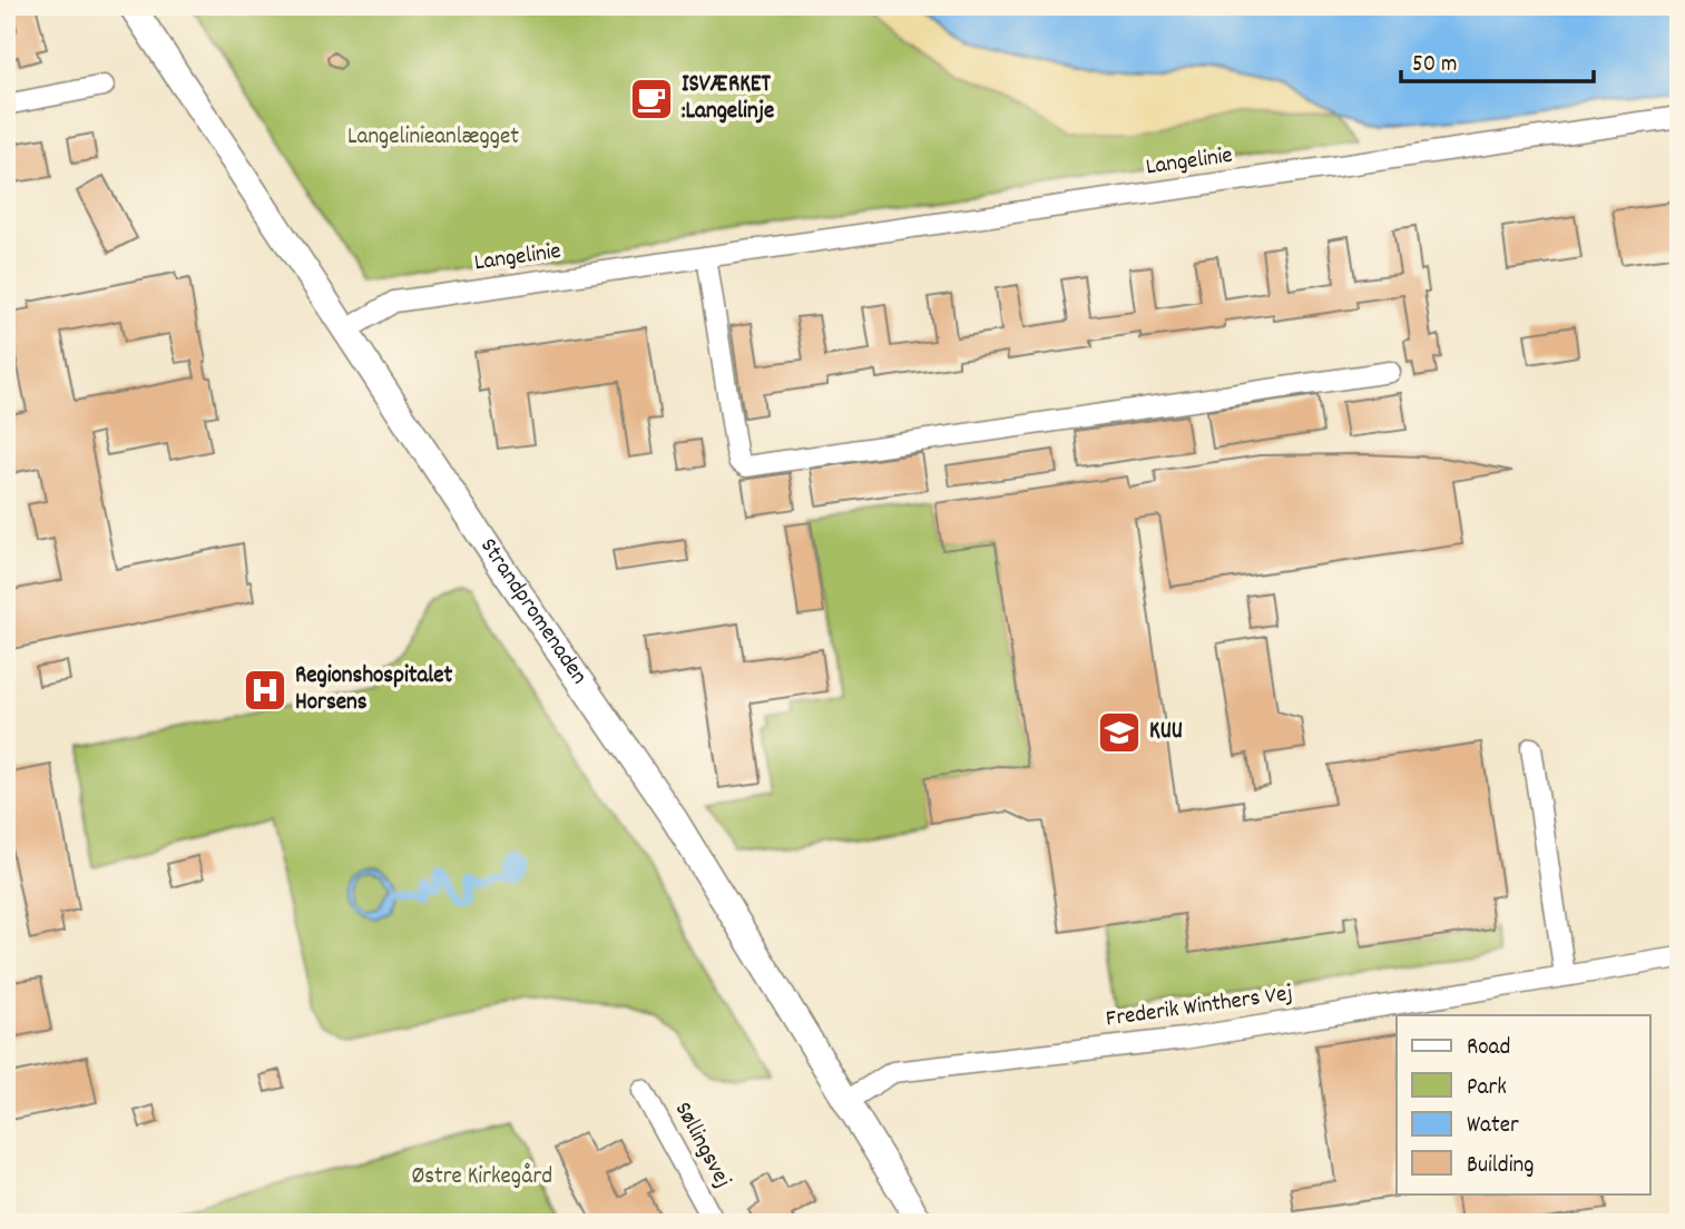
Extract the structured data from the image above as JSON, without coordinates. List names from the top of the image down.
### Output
{
  "streets": {
    "street": [
      "Langelinie",
      "Strandpromenaden",
      "Frederik Winthers Vej",
      "Søllingsvej"
    ]
  },
  "crossings": [
    ["Langelinie", "Strandpromenaden"],
    ["Strandpromenaden", "Frederik Winthers Vej"]
  ],
  "parks": ["Langelinieanlægget", "Østre Kirkegård"],
  "places": {
    "cafe": ["ISVÆRKET :Langelinje"],
    "hospital": ["Regionshospitalet Horsens"],
    "school or university": ["KUU"]
  },
  "legend": [
    "Road",
    "Park",
    "Water",
    "Building"
  ],
  "scale_bar": "50 m"
}
